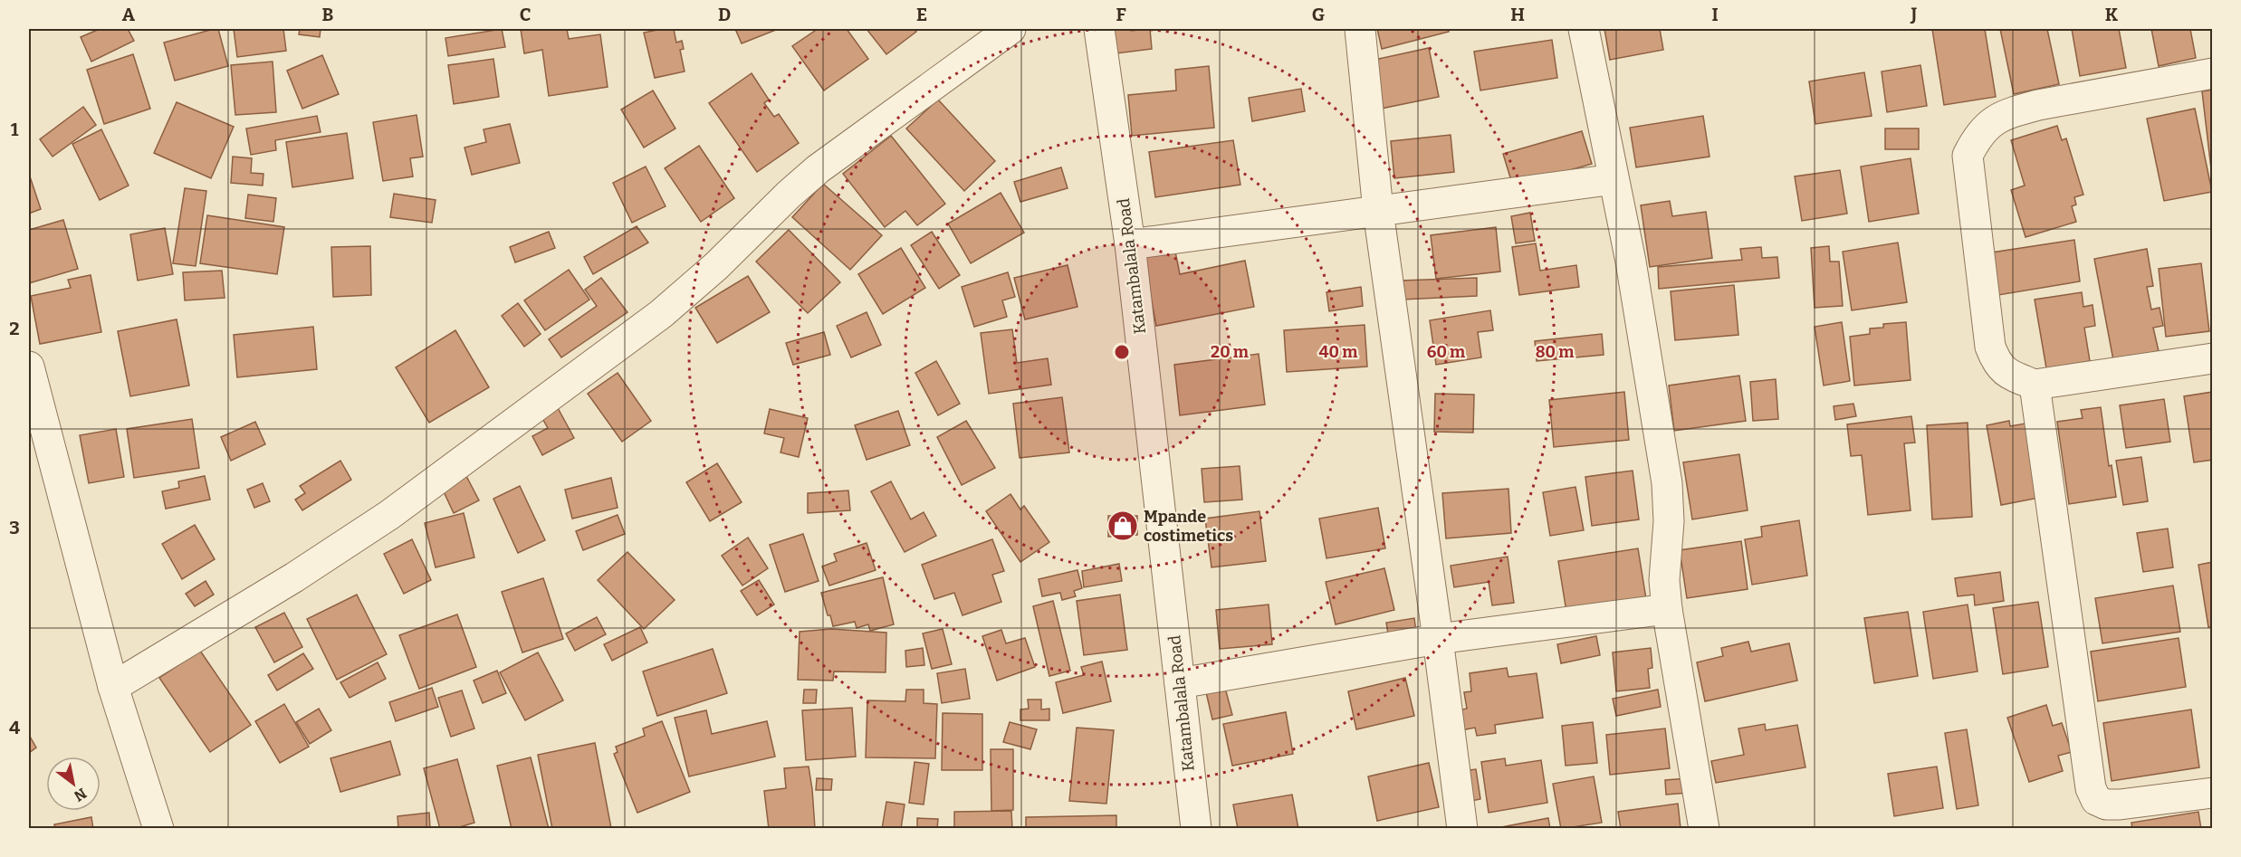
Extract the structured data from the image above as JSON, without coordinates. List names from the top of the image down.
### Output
{
  "streets": {
    "street": ["Katambalala Road"]
  },
  "places": {
    "shop": ["Mpande costimetics"]
  },
  "north": "bottom right",
  "grid": {
    "columns": [
      "A",
      "B",
      "C",
      "D",
      "E",
      "F",
      "G",
      "H",
      "I",
      "J",
      "K"
    ],
    "rows": [
      "1",
      "2",
      "3",
      "4"
    ]
  },
  "rings": [
    "20 m",
    "40 m",
    "60 m",
    "80 m"
  ]
}
